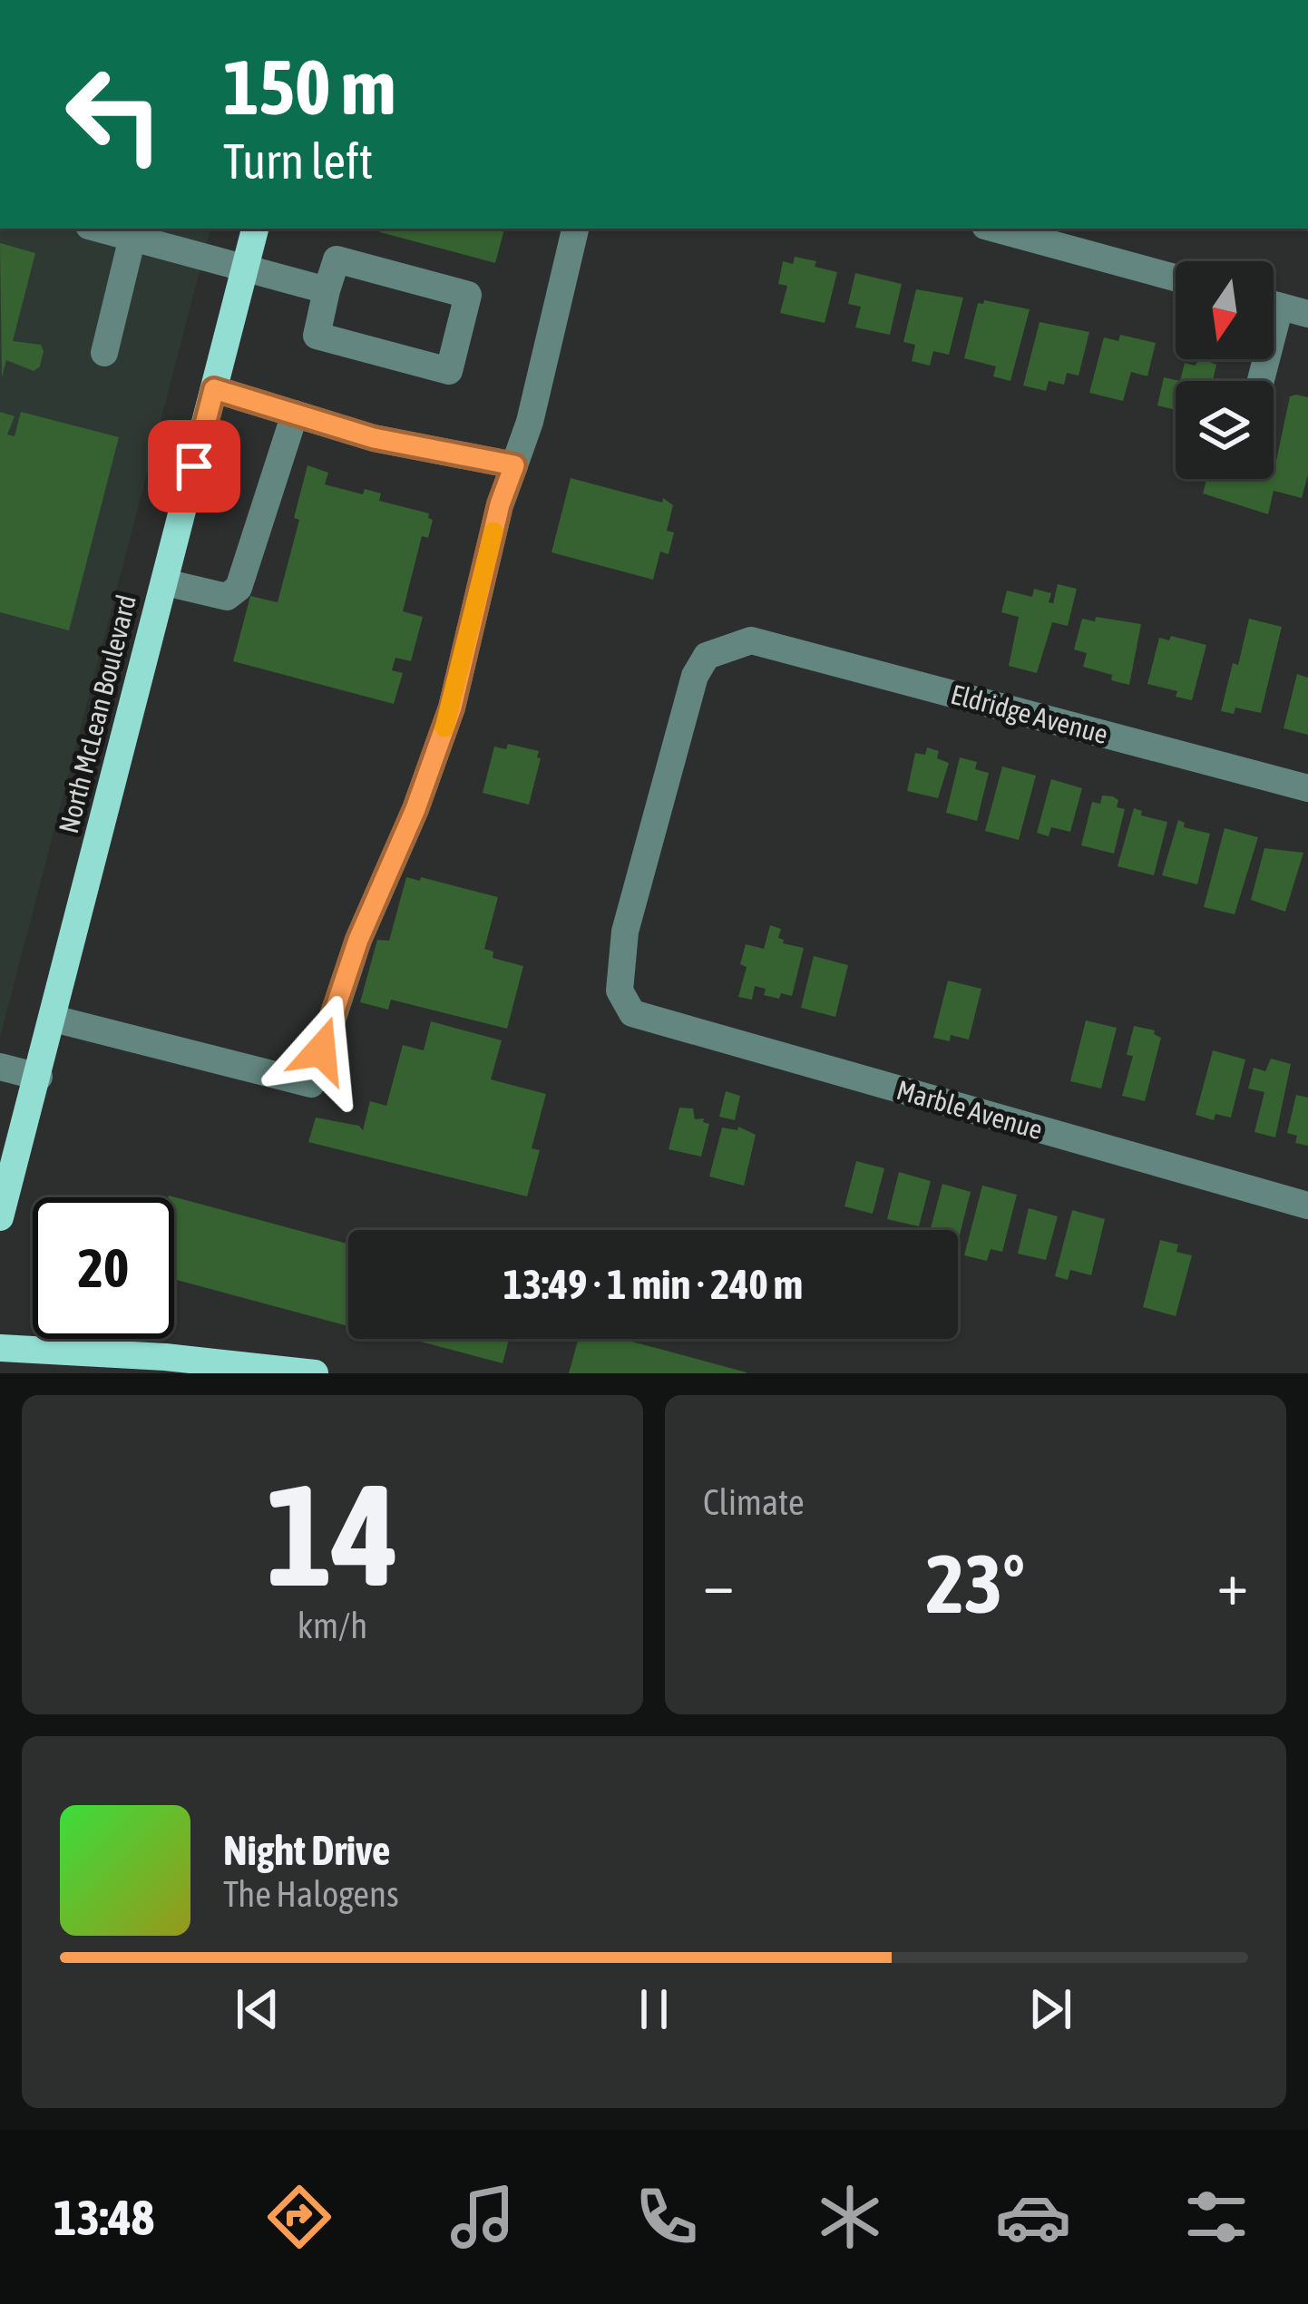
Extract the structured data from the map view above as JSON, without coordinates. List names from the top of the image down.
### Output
{
  "streets": {
    "main road": ["North McLean Boulevard"],
    "street": ["Eldridge Avenue", "Marble Avenue"]
  },
  "crossings": [
    ["Eldridge Avenue", "Marble Avenue"]
  ],
  "north": "bottom",
  "page": {
    "turn": ["150 m", "Turn left"],
    "limit": "20",
    "trip": "13:49 · 1 min · 240 m",
    "tile": [
      ["14", "km/h"],
      "Climate"
    ],
    "heat": ["−", "23°", "+"],
    "song": ["Night Drive", "The Halogens"],
    "tabs": "13:48"
  }
}
